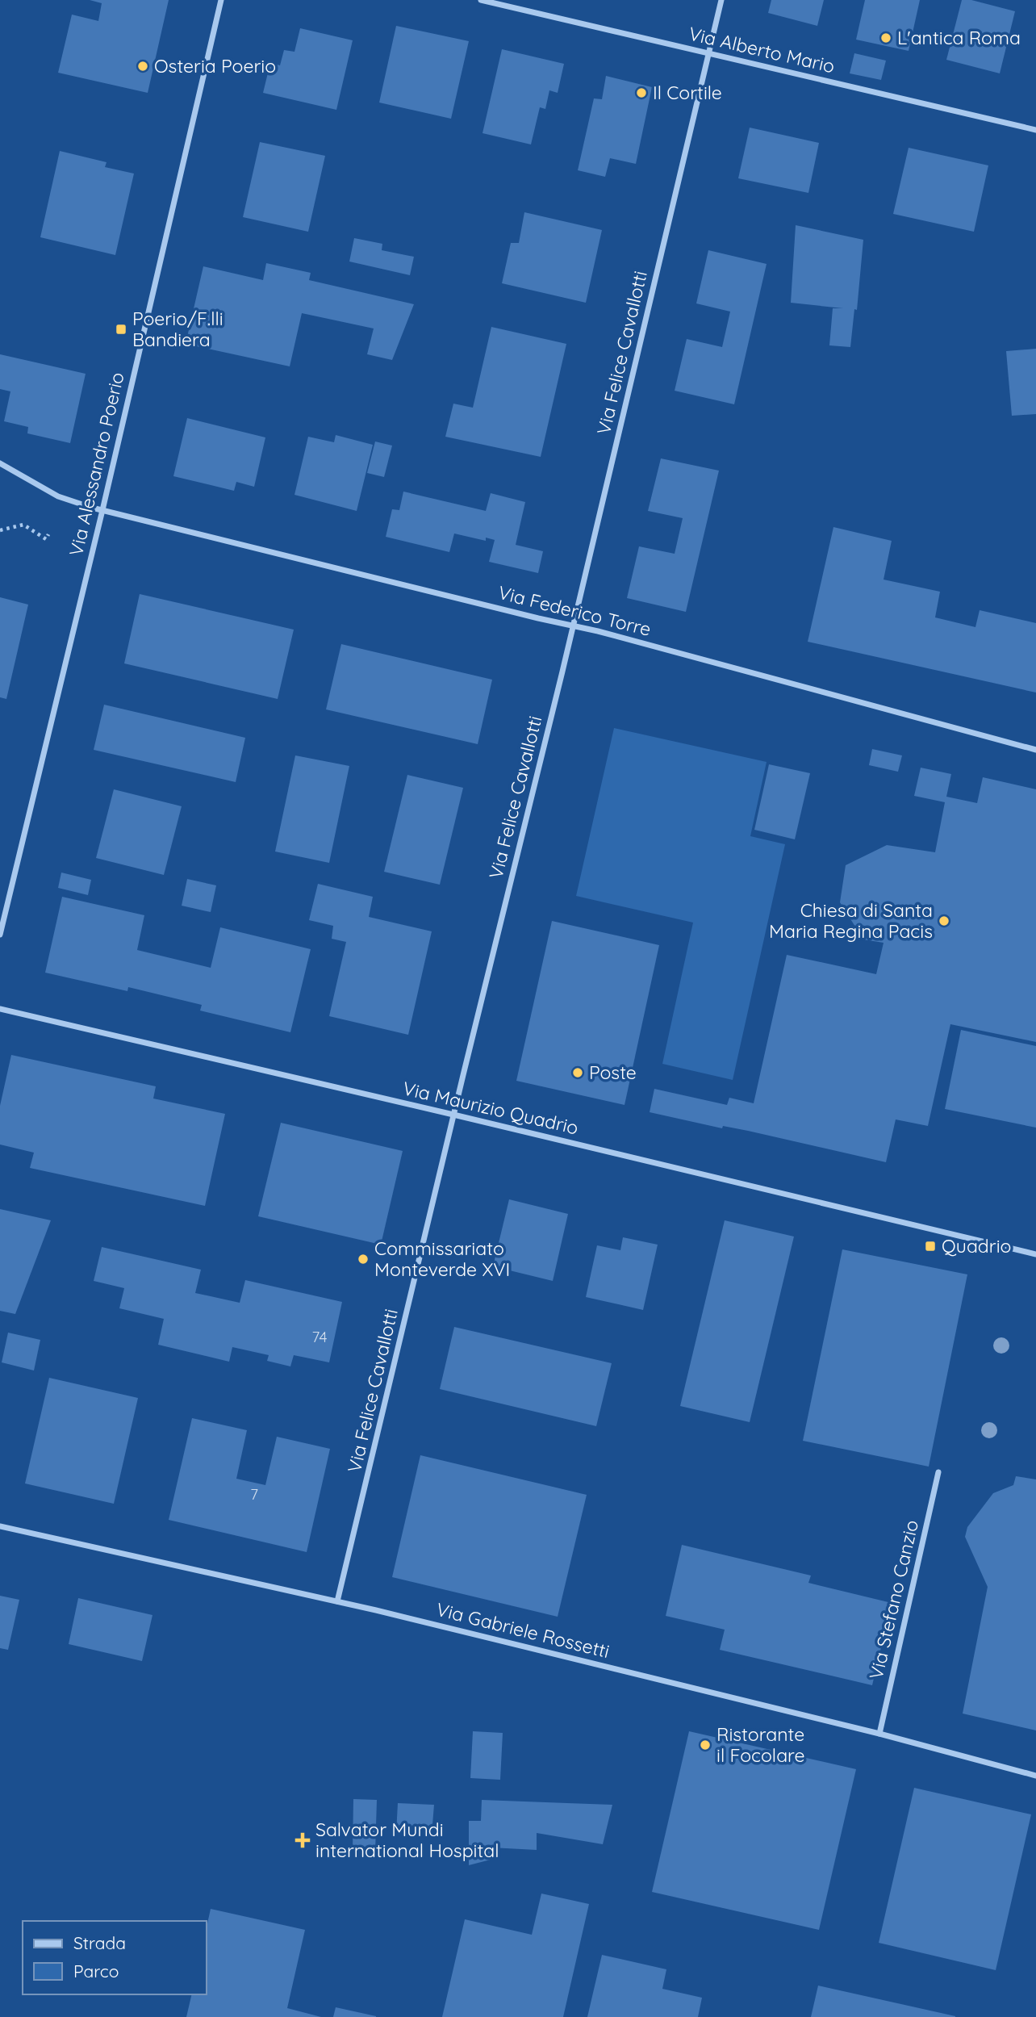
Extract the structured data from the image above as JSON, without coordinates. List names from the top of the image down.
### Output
{
  "streets": {
    "street": [
      "Via Alberto Mario",
      "Via Felice Cavallotti",
      "Via Alessandro Poerio",
      "Via Federico Torre",
      "Via Maurizio Quadrio",
      "Via Stefano Canzio",
      "Via Gabriele Rossetti"
    ]
  },
  "crossings": [
    ["Via Alberto Mario", "Via Felice Cavallotti"],
    ["Via Felice Cavallotti", "Via Federico Torre"],
    ["Via Felice Cavallotti", "Via Maurizio Quadrio"],
    ["Via Felice Cavallotti", "Via Gabriele Rossetti"],
    ["Via Alessandro Poerio", "Via Federico Torre"],
    ["Via Stefano Canzio", "Via Gabriele Rossetti"]
  ],
  "places": {
    "other": [
      "L'antica Roma",
      "Osteria Poerio",
      "Il Cortile",
      "Chiesa di Santa Maria Regina Pacis",
      "Poste",
      "Commissariato Monteverde XVI",
      "Ristorante il Focolare"
    ],
    "transit": ["Poerio/F.lli Bandiera", "Quadrio"],
    "health": ["Salvator Mundi international Hospital"]
  },
  "house_numbers": ["74", "7"],
  "legend": ["Strada", "Parco"]
}
